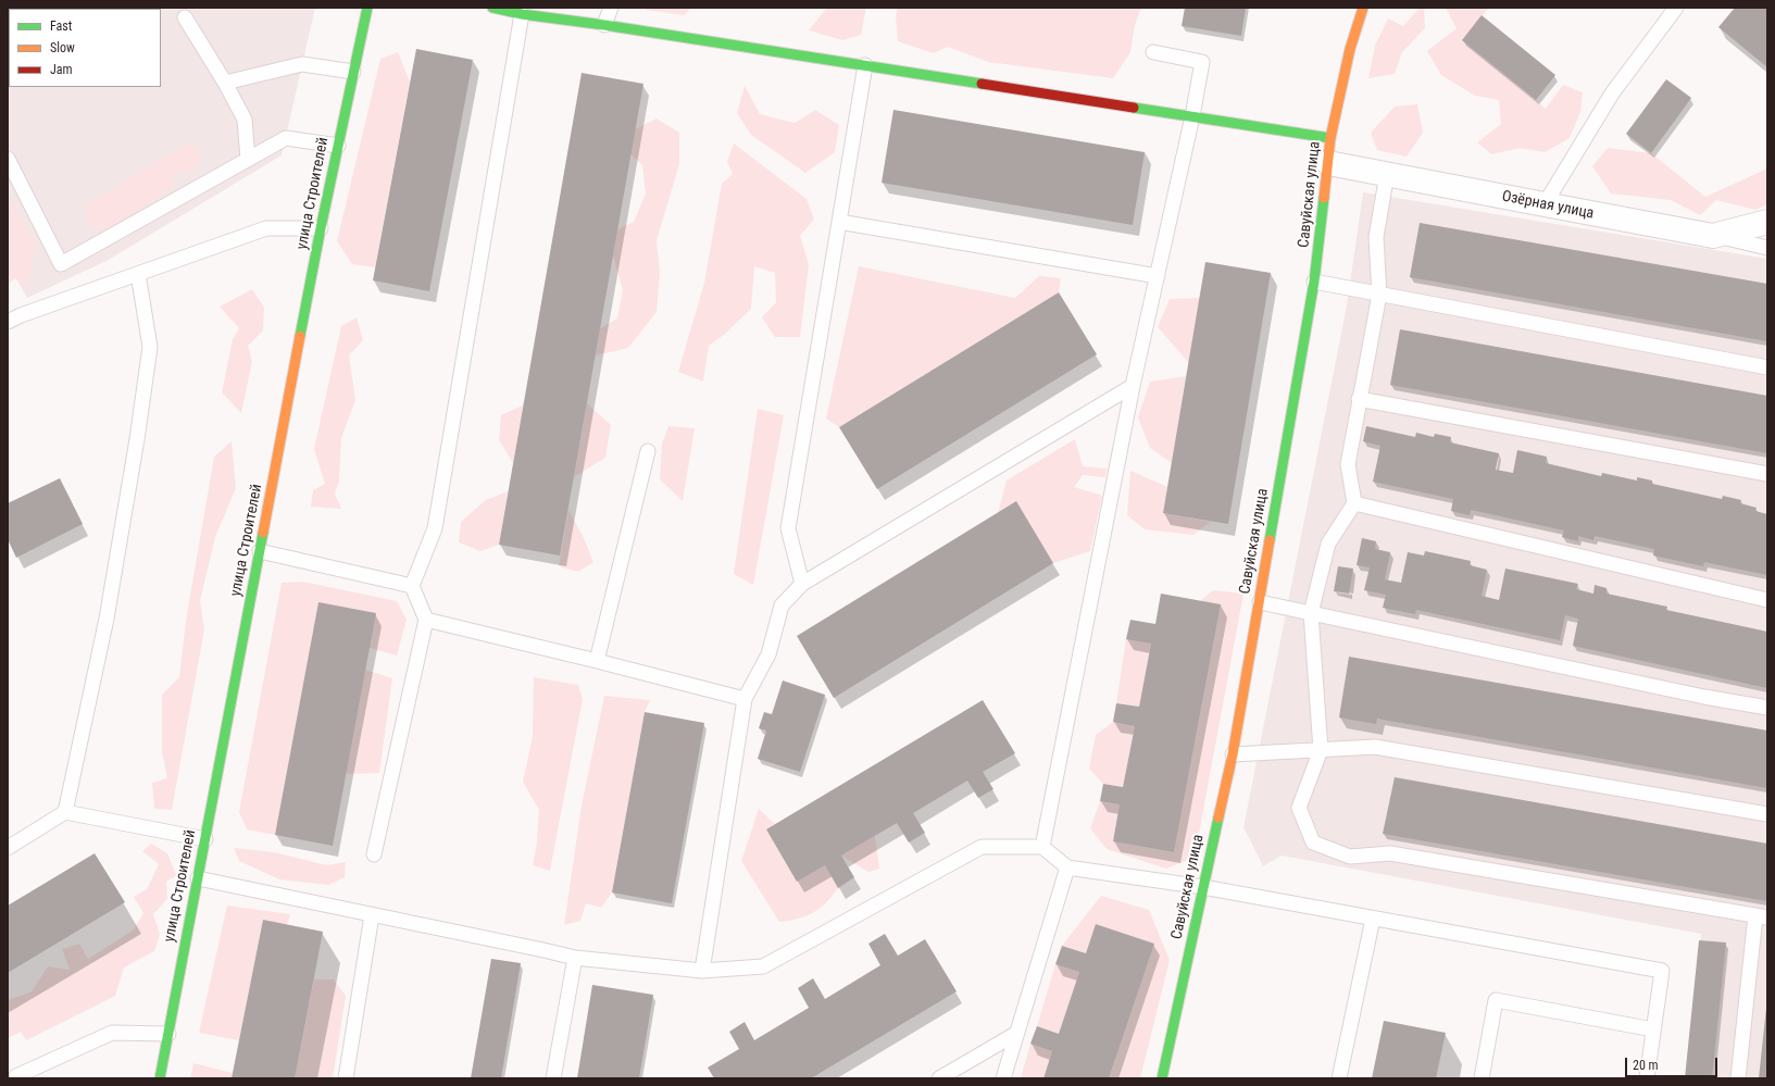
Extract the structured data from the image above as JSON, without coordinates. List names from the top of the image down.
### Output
{
  "streets": {
    "street": ["улица Строителей", "Савуйская улица", "Озёрная улица"]
  },
  "crossings": [
    ["Савуйская улица", "Озёрная улица"]
  ],
  "legend": ["Fast", "Slow", "Jam"],
  "scale_bar": "20 m"
}
